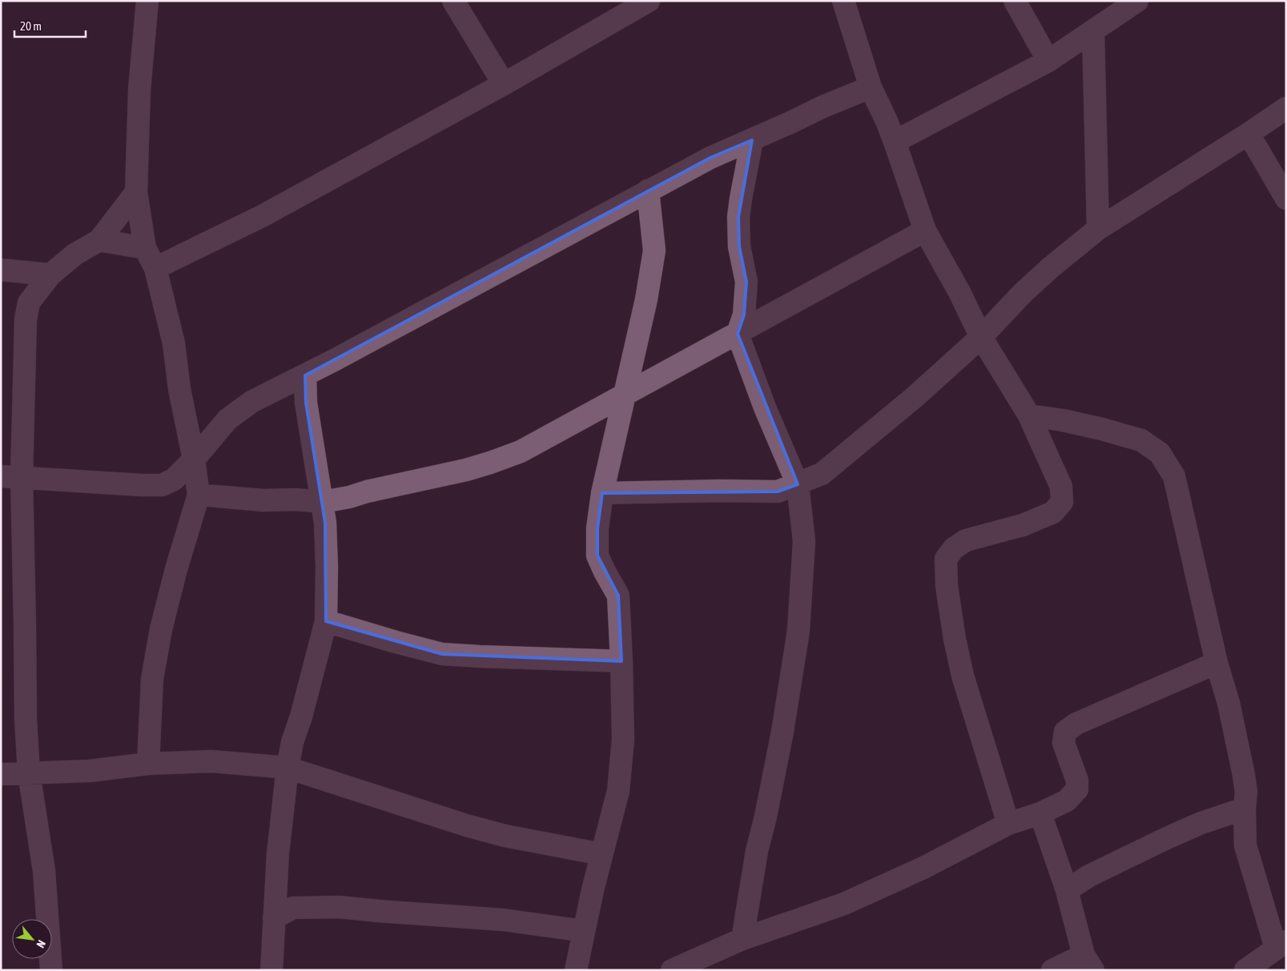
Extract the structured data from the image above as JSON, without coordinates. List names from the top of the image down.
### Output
{
  "scale_bar": "20 m",
  "north": "bottom right"
}
